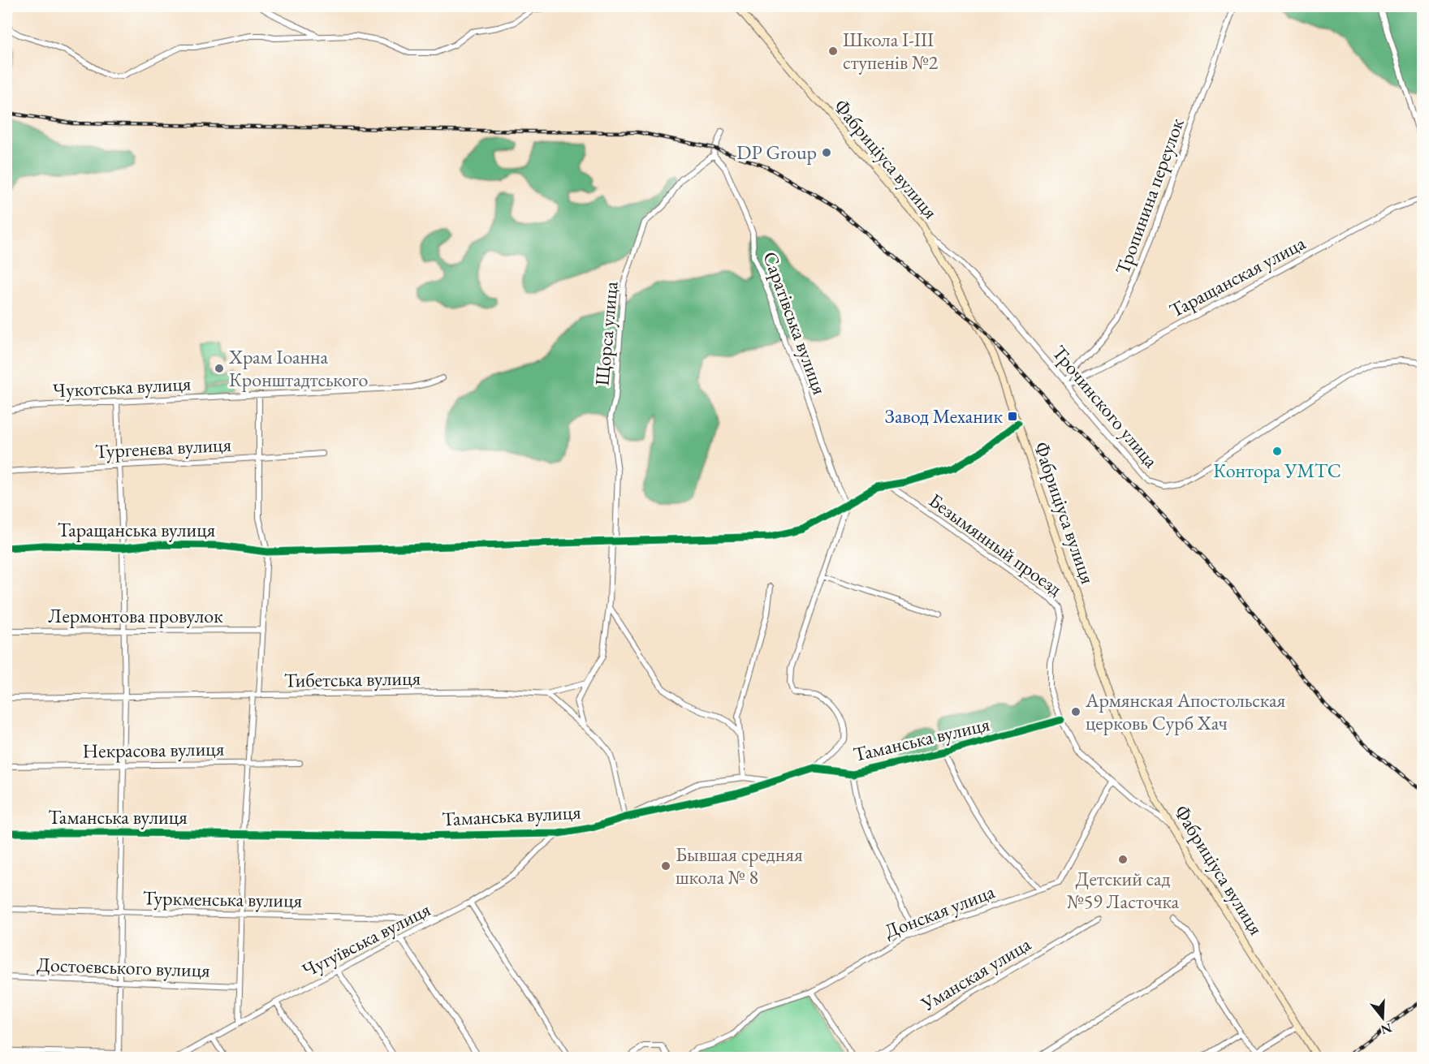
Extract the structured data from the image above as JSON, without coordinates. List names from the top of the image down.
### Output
{
  "streets": {
    "main road": ["Фабриціуса вулиця"],
    "street": [
      "Тропинина переулок",
      "Таращанская улица",
      "Саратівська вулиця",
      "Щорса улица",
      "Чукотська вулиця",
      "Трочинского улица",
      "Тургенєва вулиця",
      "Таращанська вулиця",
      "Безымянный проезд",
      "Лермонтова провулок",
      "Тибетська вулиця",
      "Таманська вулиця",
      "Некрасова вулиця",
      "Туркменська вулиця",
      "Донская улица",
      "Чугуївська вулиця",
      "Достоєвського вулиця",
      "Уманская улица"
    ]
  },
  "crossings": [
    ["Фабриціуса вулиця", "Трочинского улица"],
    ["Фабриціуса вулиця", "Таращанська вулиця"],
    ["Фабриціуса вулиця", "Безымянный проезд"],
    ["Тропинина переулок", "Таращанская улица"],
    ["Тропинина переулок", "Трочинского улица"],
    ["Таращанская улица", "Трочинского улица"],
    ["Саратівська вулиця", "Щорса улица"],
    ["Саратівська вулиця", "Таращанська вулиця"],
    ["Щорса улица", "Таращанська вулиця"],
    ["Щорса улица", "Тибетська вулиця"],
    ["Таращанська вулиця", "Безымянный проезд"],
    ["Безымянный проезд", "Таманська вулиця"],
    ["Безымянный проезд", "Донская улица"],
    ["Таманська вулиця", "Чугуївська вулиця"],
    ["Туркменська вулиця", "Чугуївська вулиця"]
  ],
  "places": {
    "other": [
      "Школа I-III ступенів №2",
      "DP Group",
      "Храм Іоанна Кронштадтського",
      "Контора УМТС",
      "Армянская Апостольская церковь Сурб Хач",
      "Детский сад №59 Ласточка",
      "Бывшая средняя школа № 8"
    ],
    "transit": ["Завод Механик"]
  },
  "north": "bottom"
}
